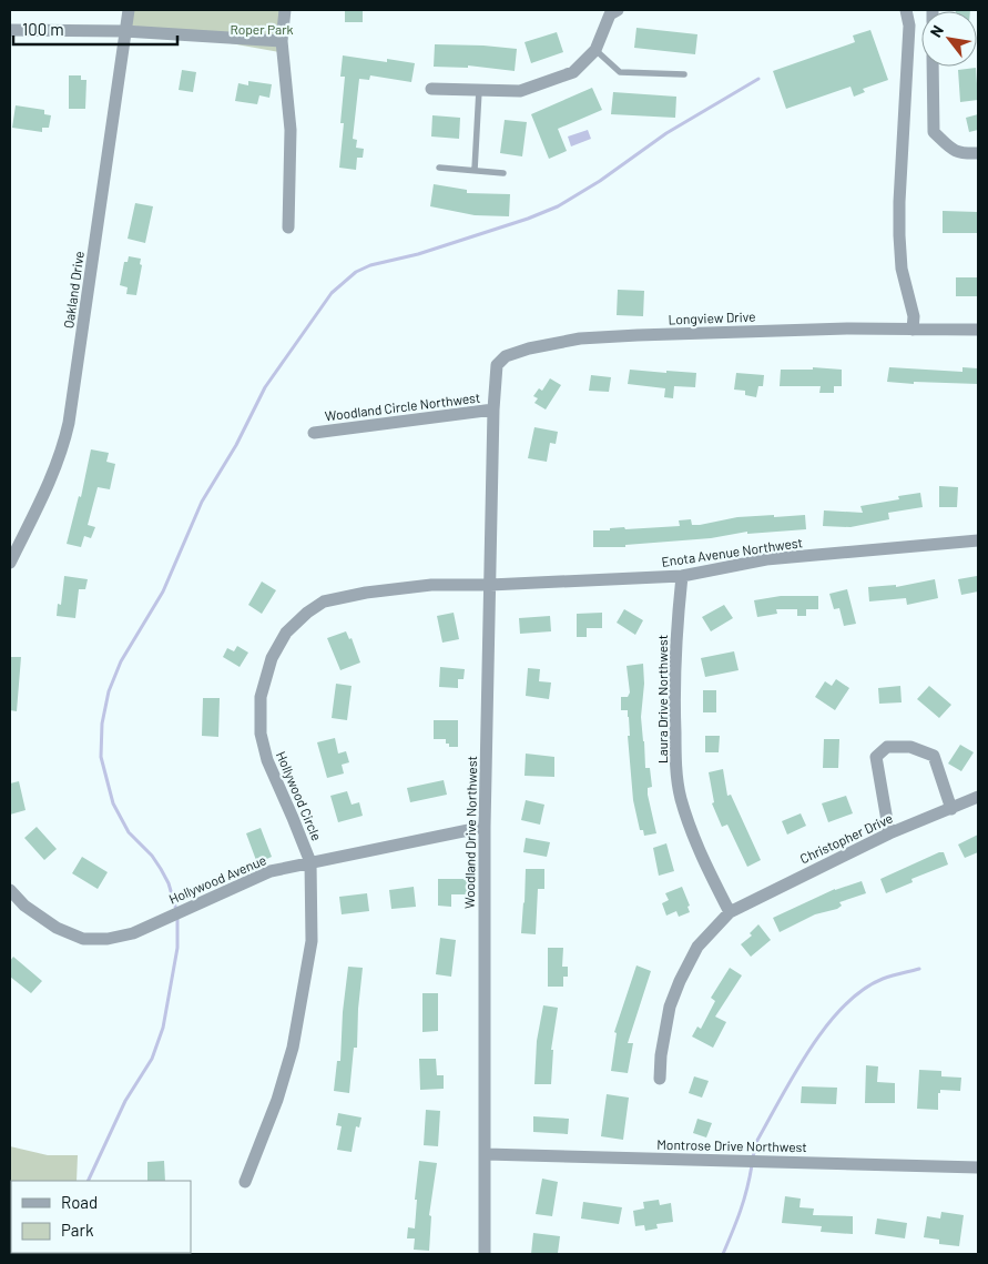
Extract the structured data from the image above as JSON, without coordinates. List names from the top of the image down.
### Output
{
  "streets": {
    "street": [
      "Oakland Drive",
      "Longview Drive",
      "Woodland Circle Northwest",
      "Enota Avenue Northwest",
      "Laura Drive Northwest",
      "Hollywood Circle",
      "Woodland Drive Northwest",
      "Christopher Drive",
      "Hollywood Avenue",
      "Montrose Drive Northwest"
    ]
  },
  "crossings": [
    ["Longview Drive", "Woodland Circle Northwest"],
    ["Longview Drive", "Woodland Drive Northwest"],
    ["Woodland Circle Northwest", "Woodland Drive Northwest"],
    ["Enota Avenue Northwest", "Laura Drive Northwest"],
    ["Enota Avenue Northwest", "Hollywood Circle"],
    ["Enota Avenue Northwest", "Woodland Drive Northwest"],
    ["Laura Drive Northwest", "Christopher Drive"],
    ["Hollywood Circle", "Woodland Drive Northwest"],
    ["Hollywood Circle", "Hollywood Avenue"],
    ["Woodland Drive Northwest", "Hollywood Avenue"],
    ["Woodland Drive Northwest", "Montrose Drive Northwest"]
  ],
  "parks": ["Roper Park"],
  "legend": ["Road", "Park"],
  "scale_bar": "100 m",
  "north": "top left"
}
